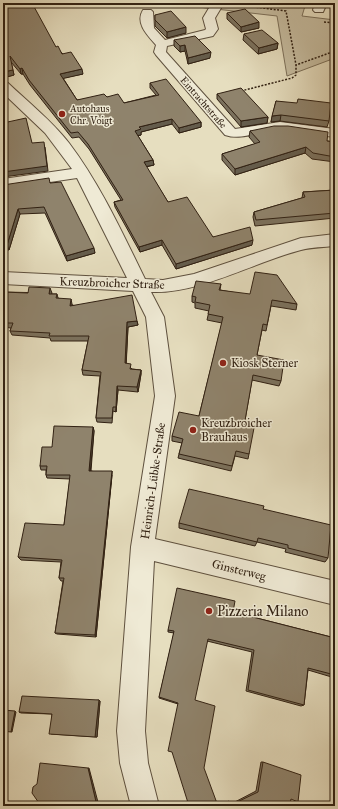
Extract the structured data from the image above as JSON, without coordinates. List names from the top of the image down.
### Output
{
  "streets": {
    "street": [
      "Eintrachtstraße",
      "Kreuzbroicher Straße",
      "Heinrich-Lübke-Straße",
      "Ginsterweg"
    ]
  },
  "crossings": [
    ["Kreuzbroicher Straße", "Heinrich-Lübke-Straße"],
    ["Heinrich-Lübke-Straße", "Ginsterweg"]
  ],
  "places": [
    "Autohaus Chr. Voigt",
    "Kiosk Sterner",
    "Kreuzbroicher Brauhaus",
    "Pizzeria Milano"
  ]
}
